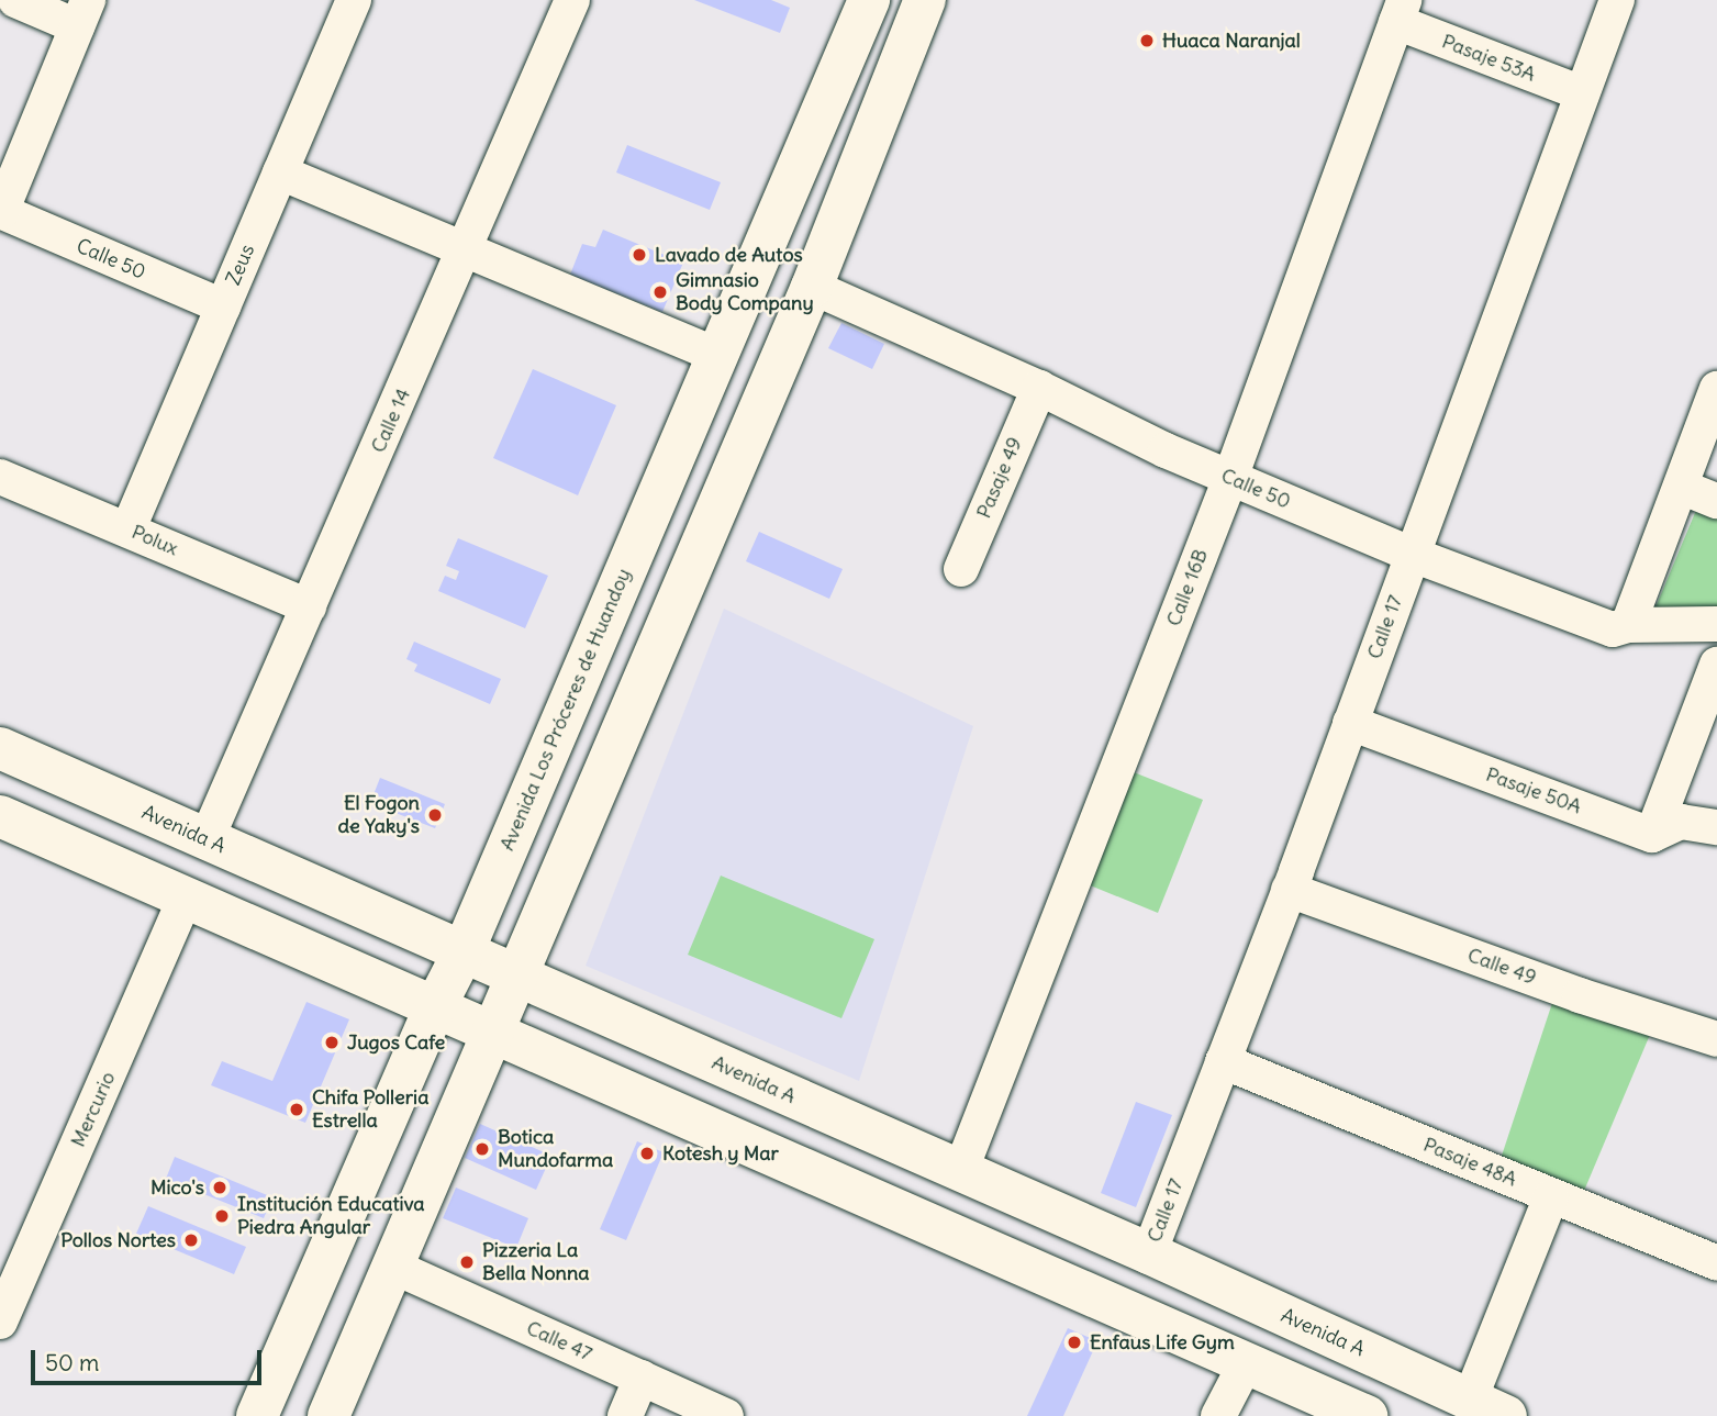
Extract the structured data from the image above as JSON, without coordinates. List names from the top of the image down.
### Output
{
  "streets": {
    "street": [
      "Pasaje 53A",
      "Calle 50",
      "Zeus",
      "Calle 14",
      "Pasaje 49",
      "Polux",
      "Calle 16B",
      "Calle 17",
      "Avenida Los Próceres de Huandoy",
      "Pasaje 50A",
      "Avenida A",
      "Calle 49",
      "Mercurio",
      "Pasaje 48A",
      "Calle 47"
    ]
  },
  "crossings": [
    ["Pasaje 53A", "Calle 16B"],
    ["Pasaje 53A", "Calle 17"],
    ["Calle 50", "Zeus"],
    ["Calle 50", "Pasaje 49"],
    ["Calle 50", "Calle 16B"],
    ["Calle 50", "Calle 17"],
    ["Zeus", "Polux"],
    ["Calle 14", "Polux"],
    ["Calle 14", "Avenida A"],
    ["Calle 16B", "Avenida A"],
    ["Calle 17", "Pasaje 50A"],
    ["Calle 17", "Avenida A"],
    ["Calle 17", "Calle 49"],
    ["Calle 17", "Pasaje 48A"],
    ["Avenida Los Próceres de Huandoy", "Avenida A"]
  ],
  "places": [
    "Huaca Naranjal",
    "Lavado de Autos",
    "Gimnasio Body Company",
    "El Fogon de Yaky's",
    "Jugos Cafe",
    "Chifa Polleria Estrella",
    "Botica Mundofarma",
    "Kotesh y Mar",
    "Mico's",
    "Institución Educativa Piedra Angular",
    "Pollos Nortes",
    "Pizzeria La Bella Nonna",
    "Enfaus Life Gym"
  ],
  "scale_bar": "50 m"
}
